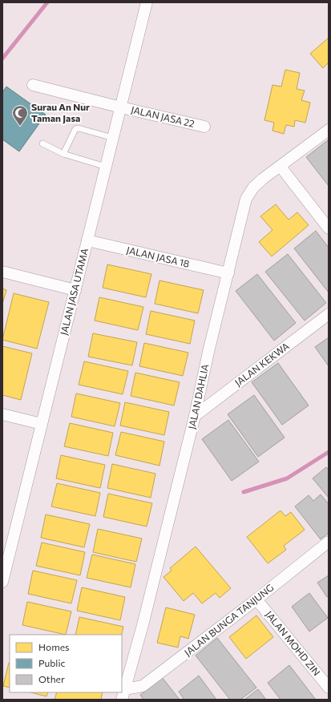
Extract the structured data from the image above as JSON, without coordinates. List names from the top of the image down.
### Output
{
  "streets": {
    "street": [
      "JALAN JASA 22",
      "JALAN JASA 18",
      "JALAN JASA UTAMA",
      "JALAN KEKWA",
      "JALAN DAHLIA",
      "JALAN BUNGA TANJUNG",
      "JALAN MOHD ZIN"
    ]
  },
  "crossings": [
    ["JALAN JASA 22", "JALAN JASA UTAMA"],
    ["JALAN JASA 18", "JALAN JASA UTAMA"],
    ["JALAN JASA 18", "JALAN DAHLIA"],
    ["JALAN KEKWA", "JALAN DAHLIA"],
    ["JALAN DAHLIA", "JALAN BUNGA TANJUNG"],
    ["JALAN BUNGA TANJUNG", "JALAN MOHD ZIN"]
  ],
  "places": {
    "mosque": ["Surau An Nur Taman Jasa"]
  },
  "legend": ["Homes", "Public", "Other"]
}
